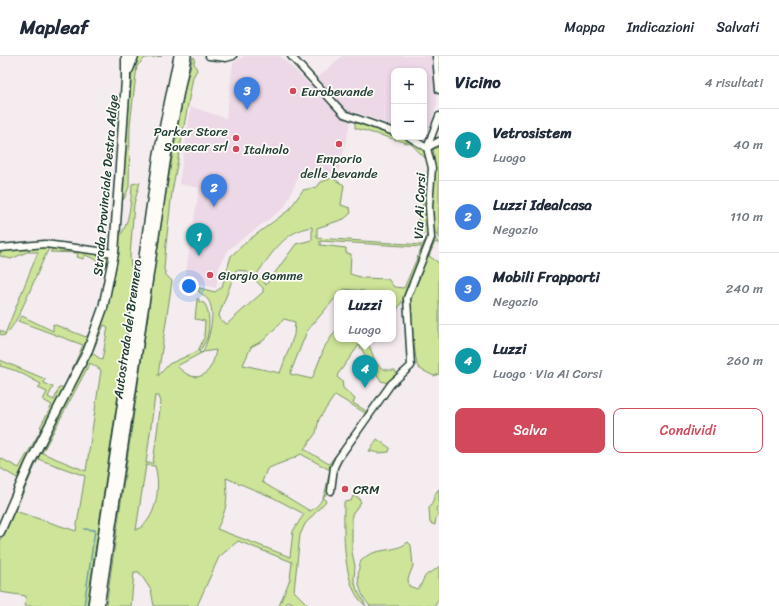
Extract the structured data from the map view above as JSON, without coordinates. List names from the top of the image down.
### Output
{
  "streets": {
    "highway": ["Autostrada del Brennero"],
    "main road": ["Strada Provinciale Destra Adige"],
    "street": ["Via Ai Corsi"]
  },
  "places": [
    "Eurobevande",
    "Parker Store Sovecar srl",
    "Emporio delle bevande",
    "Italnolo",
    "Giorgio Gomme",
    "CRM"
  ],
  "page": {
    "header": "Mapleaf",
    "nav": ["Mappa", "Indicazioni", "Salvati"],
    "heading": ["Vicino", "4 risultati"],
    "map_buttons": ["+", "−"],
    "pins": [
      "3",
      "2",
      "1",
      "4"
    ],
    "list": [
      {
        "mark": "1",
        "name": "Vetrosistem",
        "note": "Luogo",
        "value": "40 m"
      },
      {
        "mark": "2",
        "name": "Luzzi Idealcasa",
        "note": "Negozio",
        "value": "110 m"
      },
      {
        "mark": "3",
        "name": "Mobili Frapporti",
        "note": "Negozio",
        "value": "240 m"
      },
      {
        "mark": "4",
        "name": "Luzzi",
        "note": "Luogo · Via Ai Corsi",
        "value": "260 m"
      }
    ],
    "popup": ["Luzzi", "Luogo"],
    "buttons": ["Salva", "Condividi"]
  }
}
